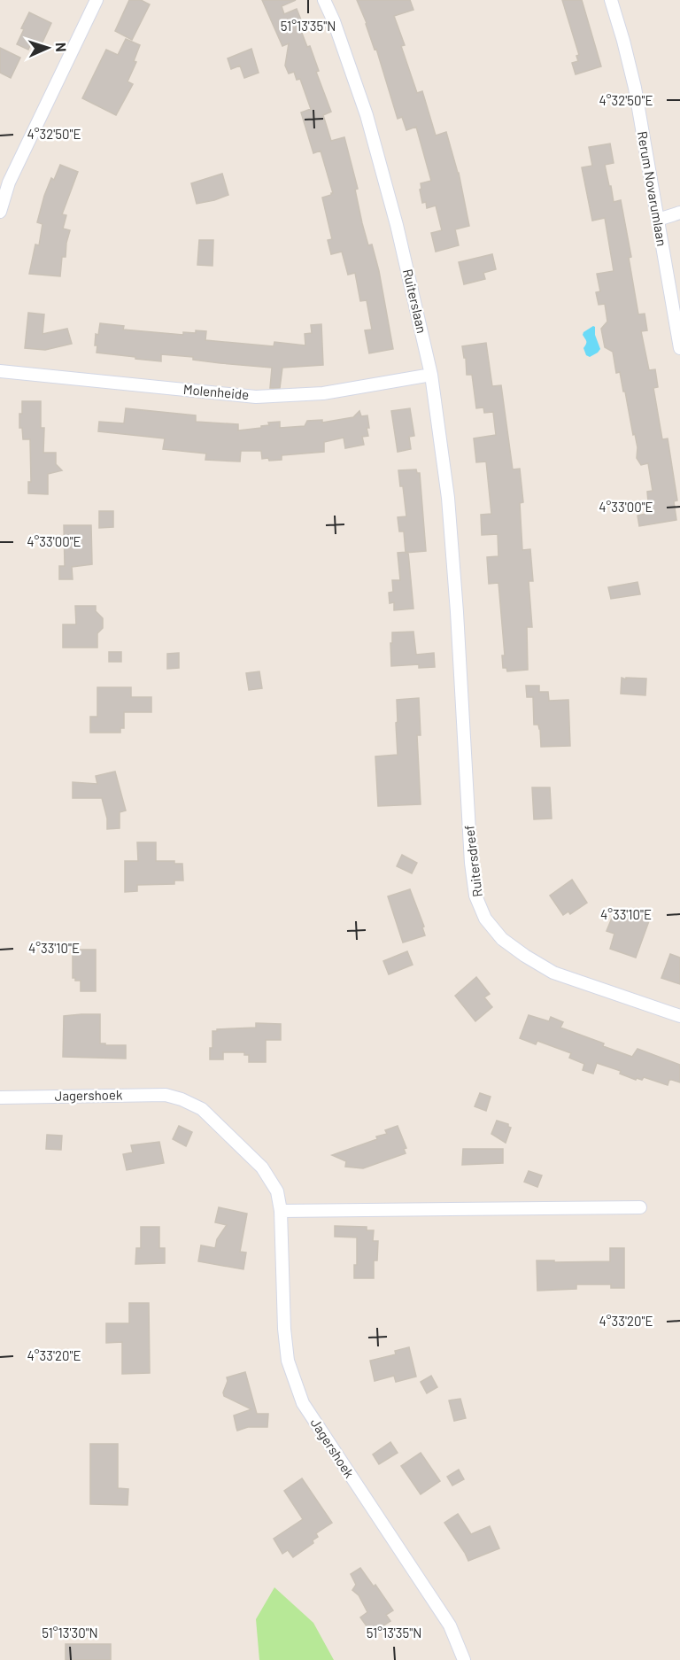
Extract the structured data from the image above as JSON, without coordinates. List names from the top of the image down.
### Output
{
  "streets": {
    "street": [
      "Rerum Novarumlaan",
      "Ruiterslaan",
      "Molenheide",
      "Ruitersdreef",
      "Jagershoek"
    ]
  },
  "crossings": [
    ["Ruiterslaan", "Molenheide"],
    ["Ruiterslaan", "Ruitersdreef"]
  ],
  "north": "right",
  "coordinates": [
    "51°13'35\"N",
    "4°32'50\"E",
    "4°33'00\"E",
    "4°33'10\"E",
    "4°33'20\"E",
    "51°13'30\"N"
  ]
}
